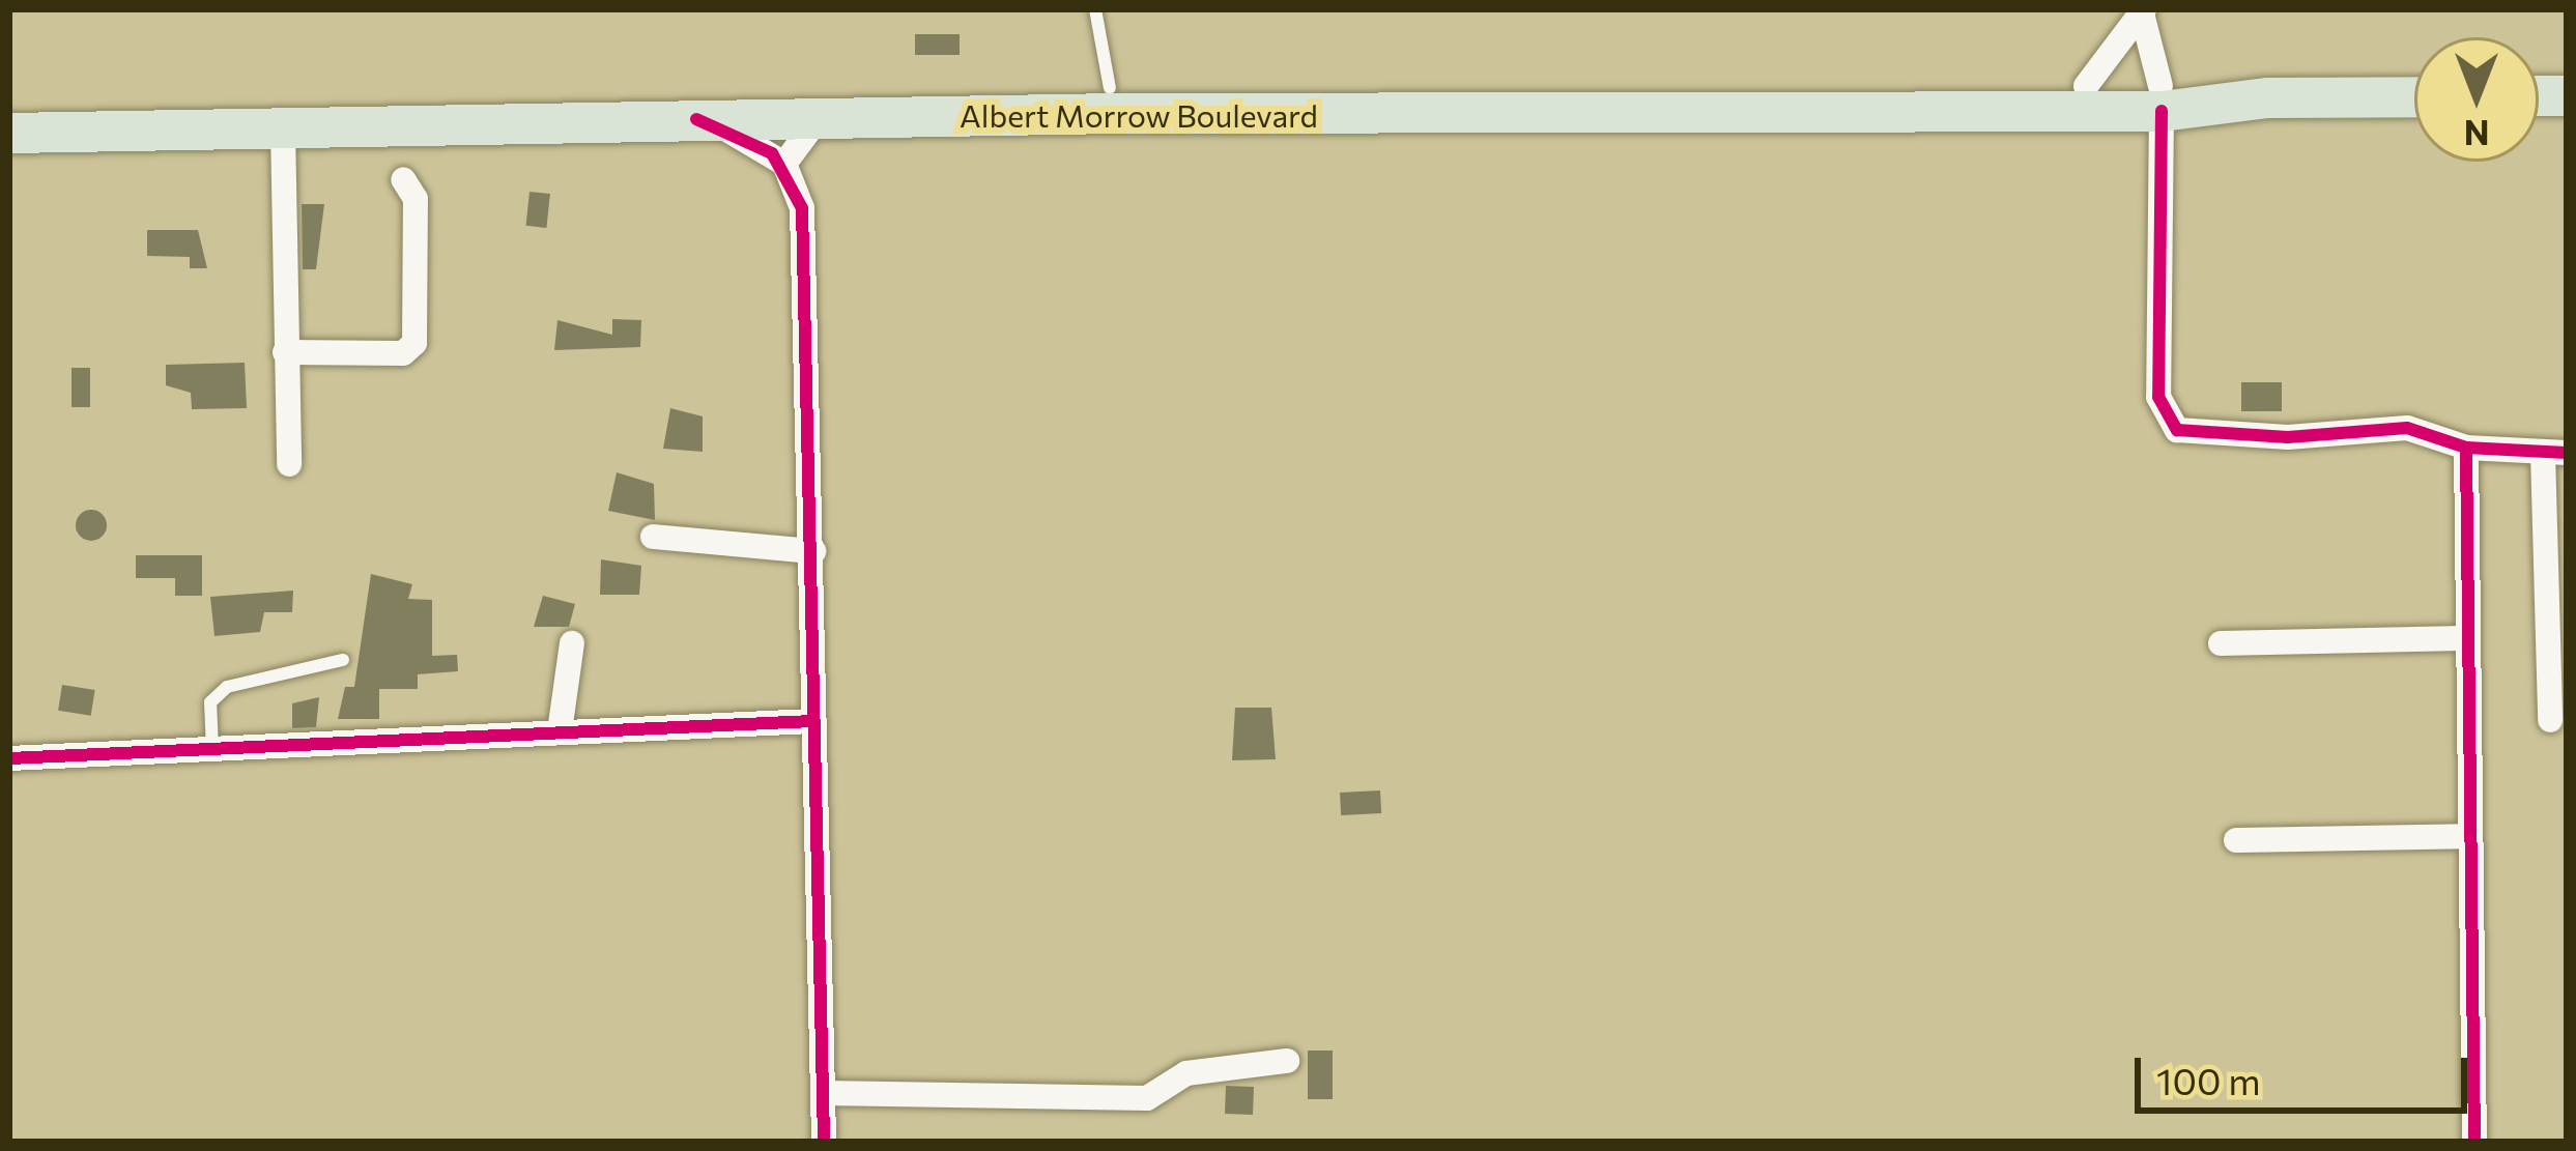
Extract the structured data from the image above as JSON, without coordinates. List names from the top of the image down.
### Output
{
  "streets": {
    "highway": ["Albert Morrow Boulevard"]
  },
  "scale_bar": "100 m",
  "north": "bottom"
}
